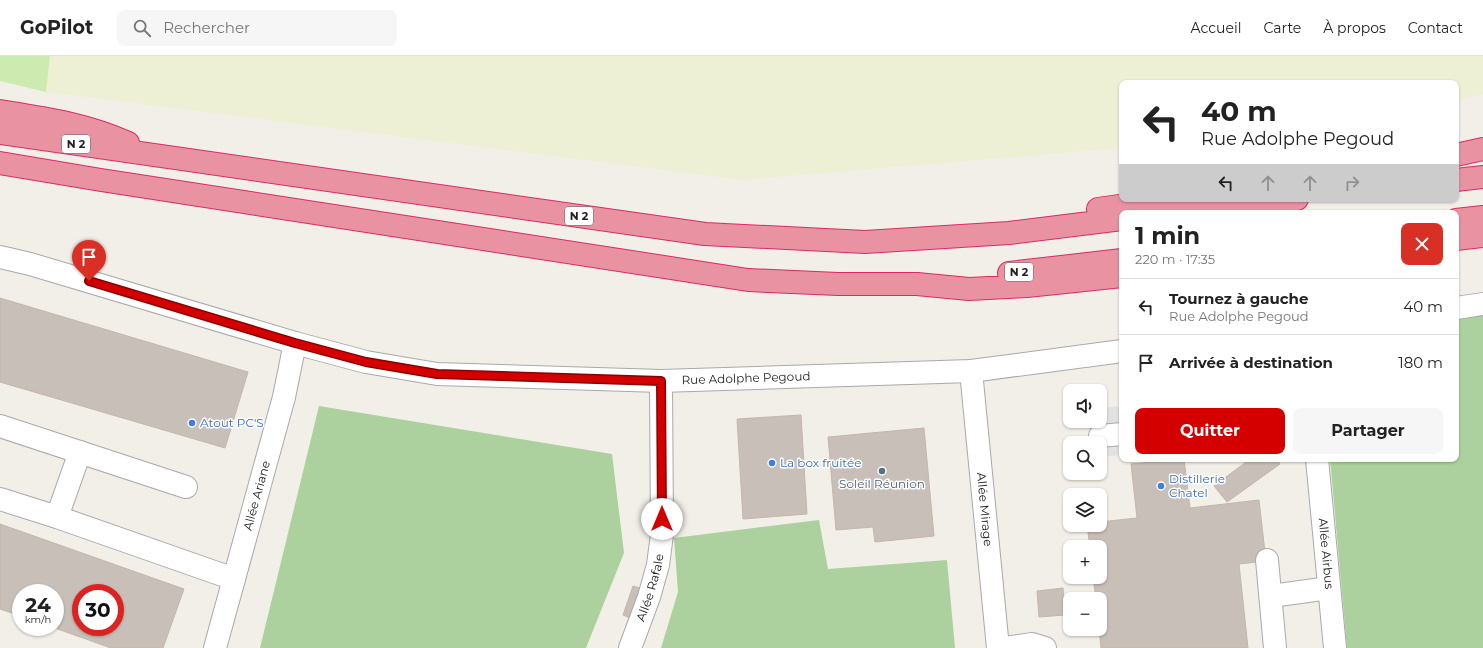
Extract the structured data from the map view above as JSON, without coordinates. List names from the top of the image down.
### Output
{
  "streets": {
    "highway": ["N 2"],
    "street": [
      "Rue Adolphe Pegoud",
      "Allée Ariane",
      "Allée Mirage",
      "Allée Airbus",
      "Allée Rafale"
    ]
  },
  "crossings": [
    ["Rue Adolphe Pegoud", "Allée Ariane"],
    ["Rue Adolphe Pegoud", "Allée Mirage"],
    ["Rue Adolphe Pegoud", "Allée Rafale"]
  ],
  "places": [
    "Atout PC'S",
    "La box fruitée",
    "Soleil Réunion",
    "Distillerie Chatel"
  ],
  "page": {
    "header": "GoPilot",
    "search": "Rechercher",
    "nav": [
      "Accueil",
      "Carte",
      "À propos",
      "Contact"
    ],
    "turn": ["40 m", "Rue Adolphe Pegoud"],
    "heading": ["1 min", "220 m · 17:35"],
    "list": [
      {
        "name": "Tournez à gauche",
        "note": "Rue Adolphe Pegoud",
        "value": "40 m"
      },
      {
        "name": "Arrivée à destination",
        "value": "180 m"
      }
    ],
    "map_buttons": ["+", "−"],
    "buttons": ["Quitter", "Partager"],
    "speed": "24 km/h",
    "limit": "30"
  }
}
